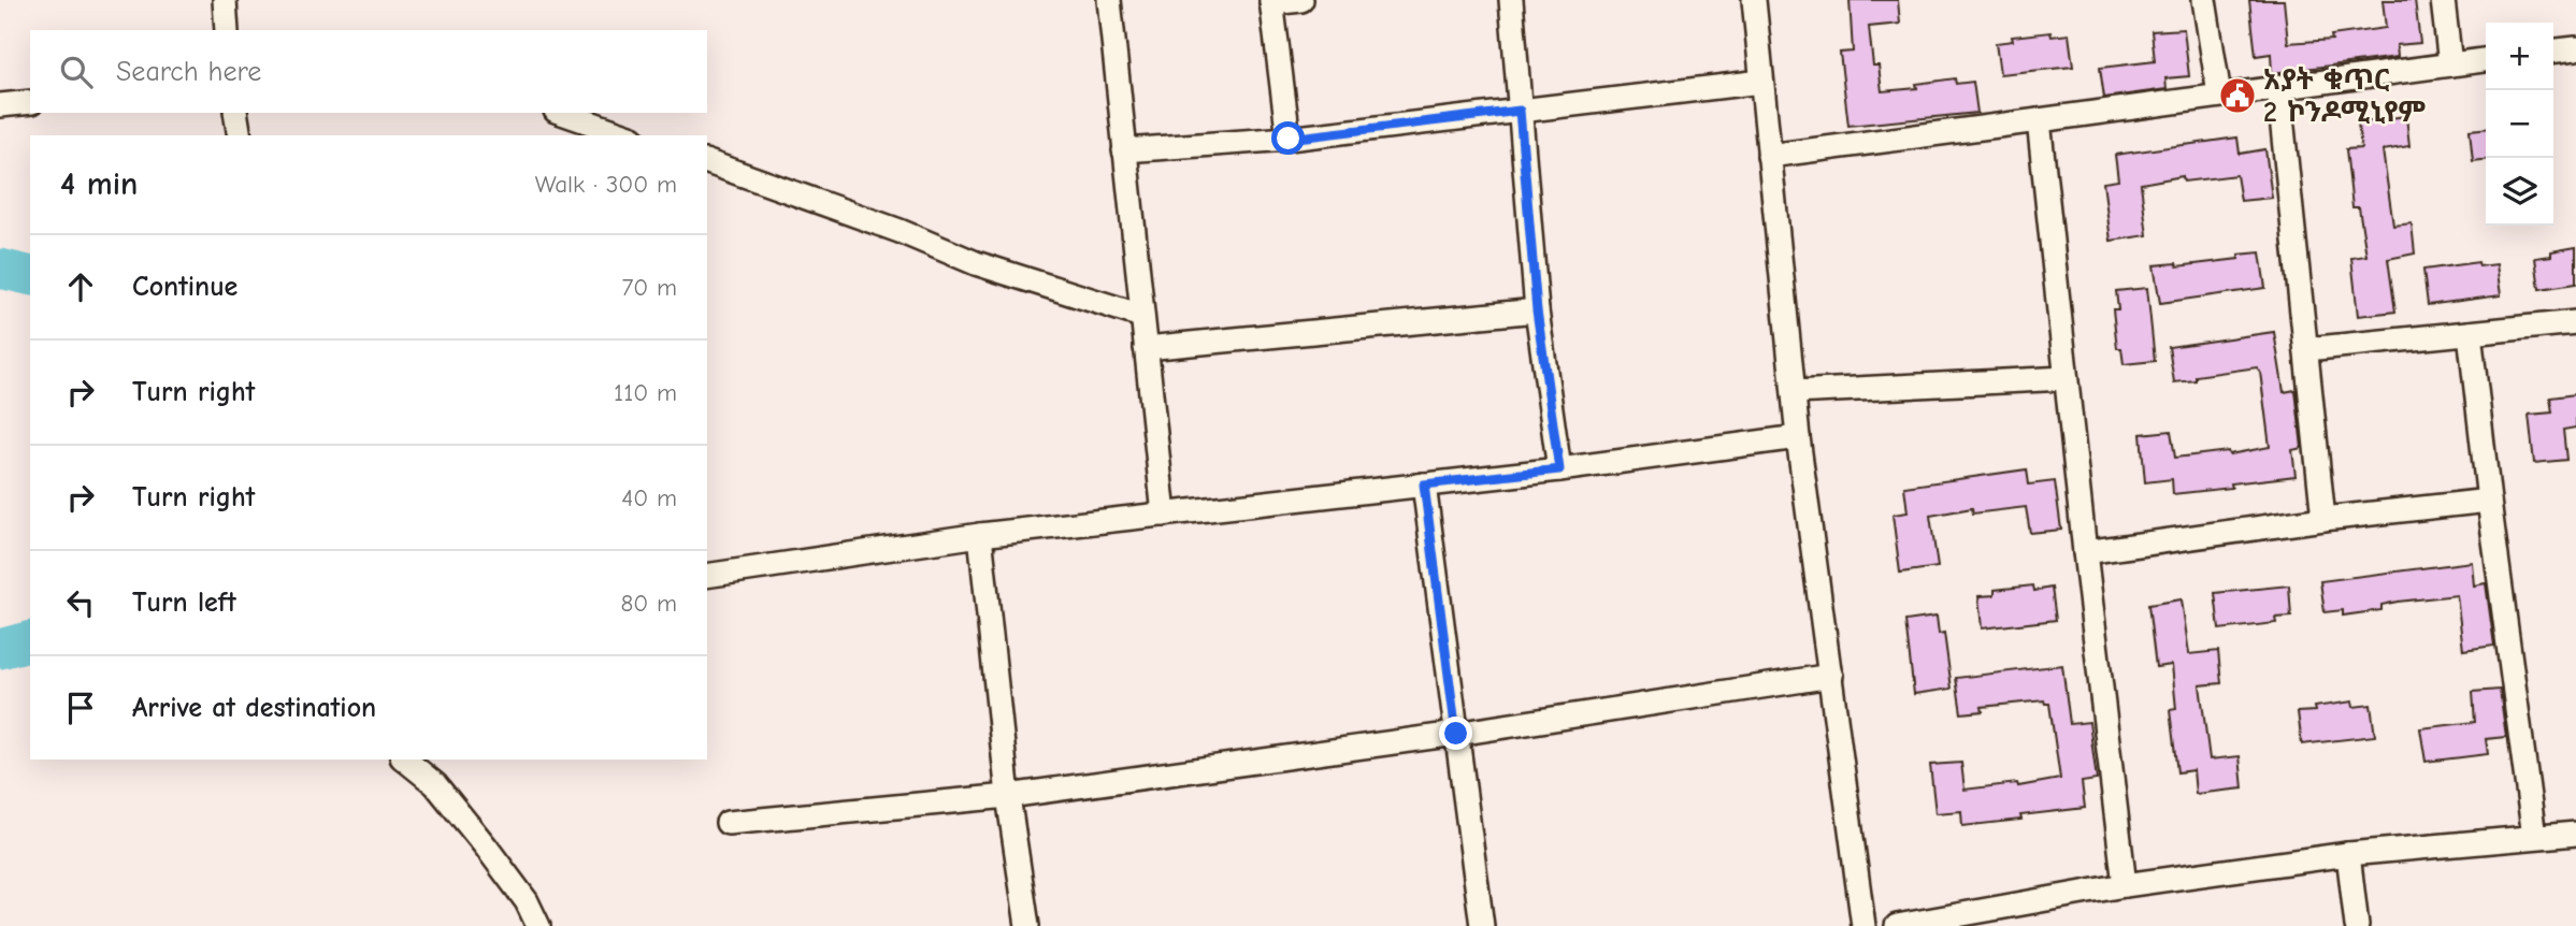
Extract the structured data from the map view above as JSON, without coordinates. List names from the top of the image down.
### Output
{
  "places": {
    "public building": ["አያት ቁጥር 2 ኮንዶሚኒየም"]
  },
  "page": {
    "map_buttons": ["+", "−"],
    "search": "Search here",
    "heading": ["4 min", "Walk · 300 m"],
    "list": [
      ["Continue", "70 m"],
      ["Turn right", "110 m"],
      ["Turn right", "40 m"],
      ["Turn left", "80 m"],
      "Arrive at destination"
    ]
  }
}
